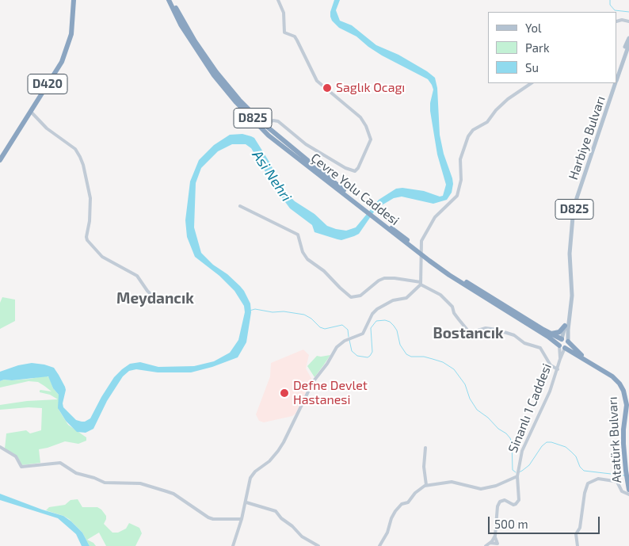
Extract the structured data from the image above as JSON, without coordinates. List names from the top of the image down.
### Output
{
  "streets": {
    "highway": [
      "D420",
      "D825",
      "Çevre Yolu Caddesi",
      "Atatürk Bulvarı"
    ],
    "main road": ["Harbiye Bulvarı"],
    "street": ["Sinanlı 1 Caddesi"]
  },
  "crossings": [
    ["Harbiye Bulvarı", "Çevre Yolu Caddesi"],
    ["Harbiye Bulvarı", "Sinanlı 1 Caddesi"],
    ["Harbiye Bulvarı", "Atatürk Bulvarı"],
    ["Çevre Yolu Caddesi", "Sinanlı 1 Caddesi"],
    ["Çevre Yolu Caddesi", "Atatürk Bulvarı"],
    ["Sinanlı 1 Caddesi", "Atatürk Bulvarı"]
  ],
  "districts": ["Meydancık", "Bostancık"],
  "water": ["Asi Nehri"],
  "places": ["Saglık Ocagı", "Defne Devlet Hastanesi"],
  "legend": ["Yol", "Park", "Su"],
  "scale_bar": "500 m"
}
